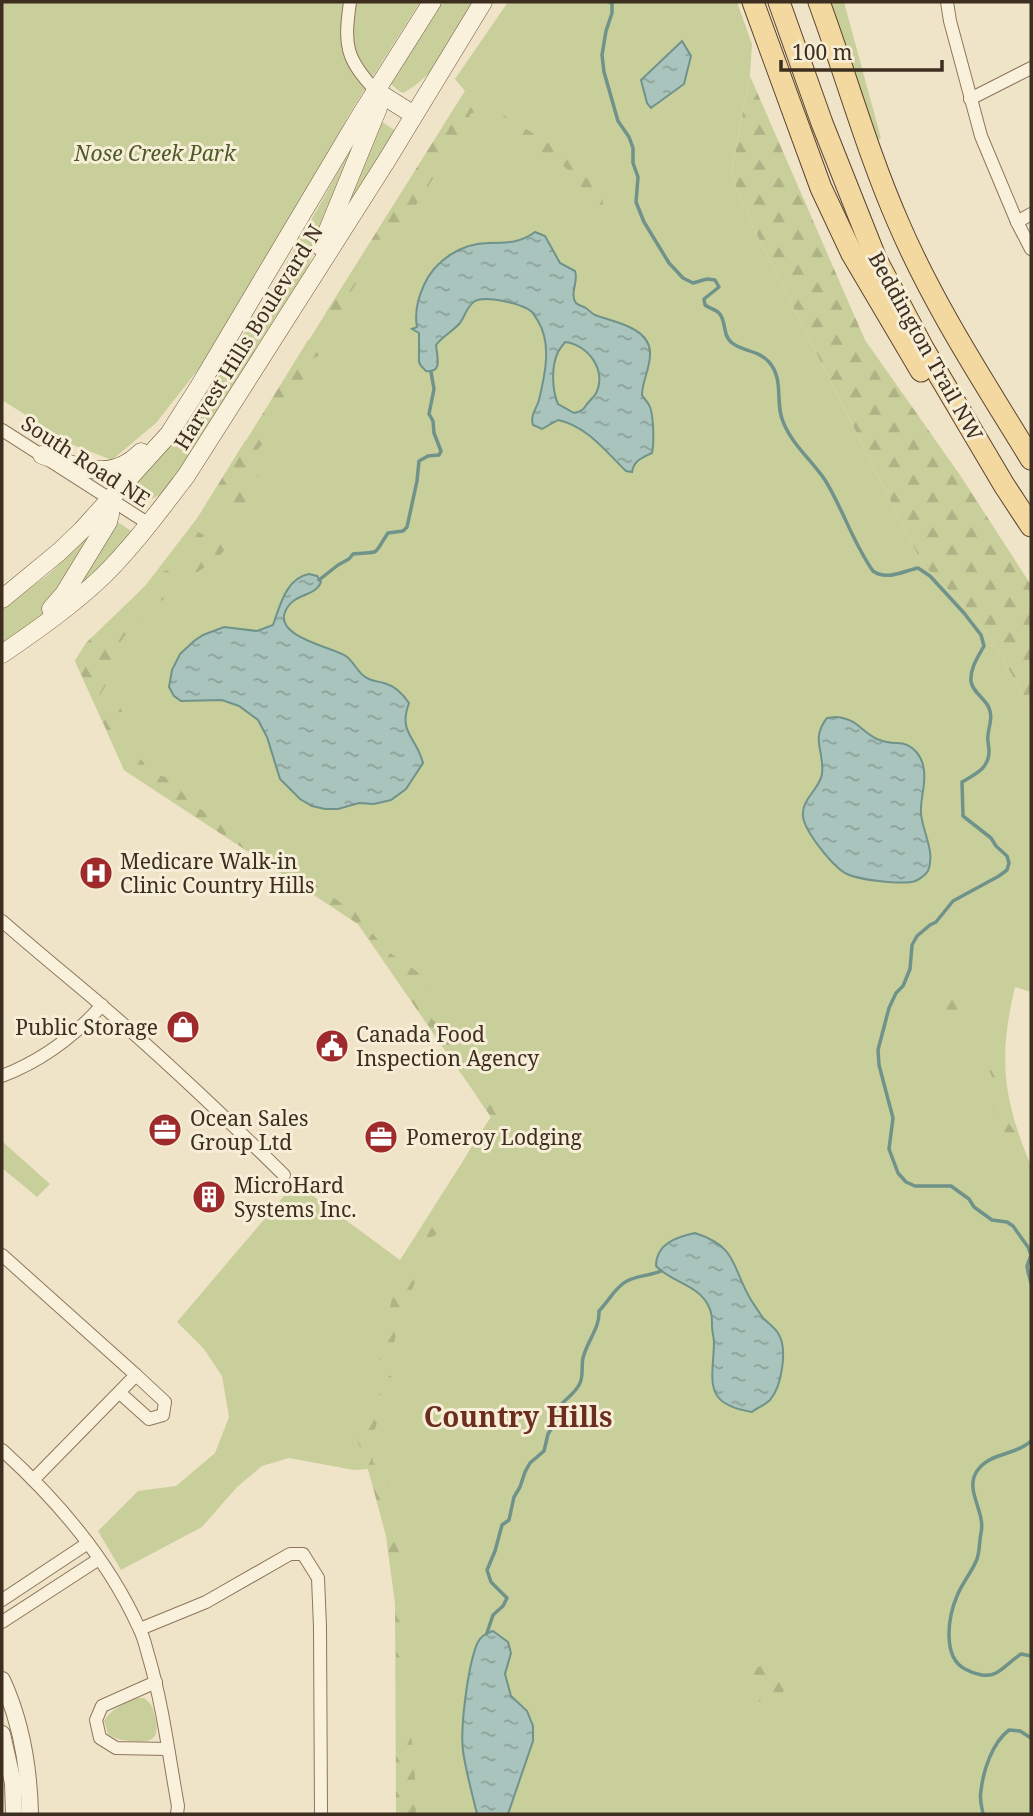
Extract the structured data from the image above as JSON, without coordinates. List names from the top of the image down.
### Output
{
  "streets": {
    "main road": ["Harvest Hills Boulevard N", "Beddington Trail NW"],
    "street": ["South Road NE"]
  },
  "crossings": [
    ["Harvest Hills Boulevard N", "South Road NE"]
  ],
  "districts": ["Country Hills"],
  "parks": ["Nose Creek Park"],
  "places": {
    "hospital": ["Medicare Walk-in Clinic Country Hills"],
    "shop": ["Public Storage"],
    "public building": ["Canada Food Inspection Agency"],
    "office": ["Ocean Sales Group Ltd", "Pomeroy Lodging"],
    "building": ["MicroHard Systems Inc."]
  },
  "scale_bar": "100 m"
}
